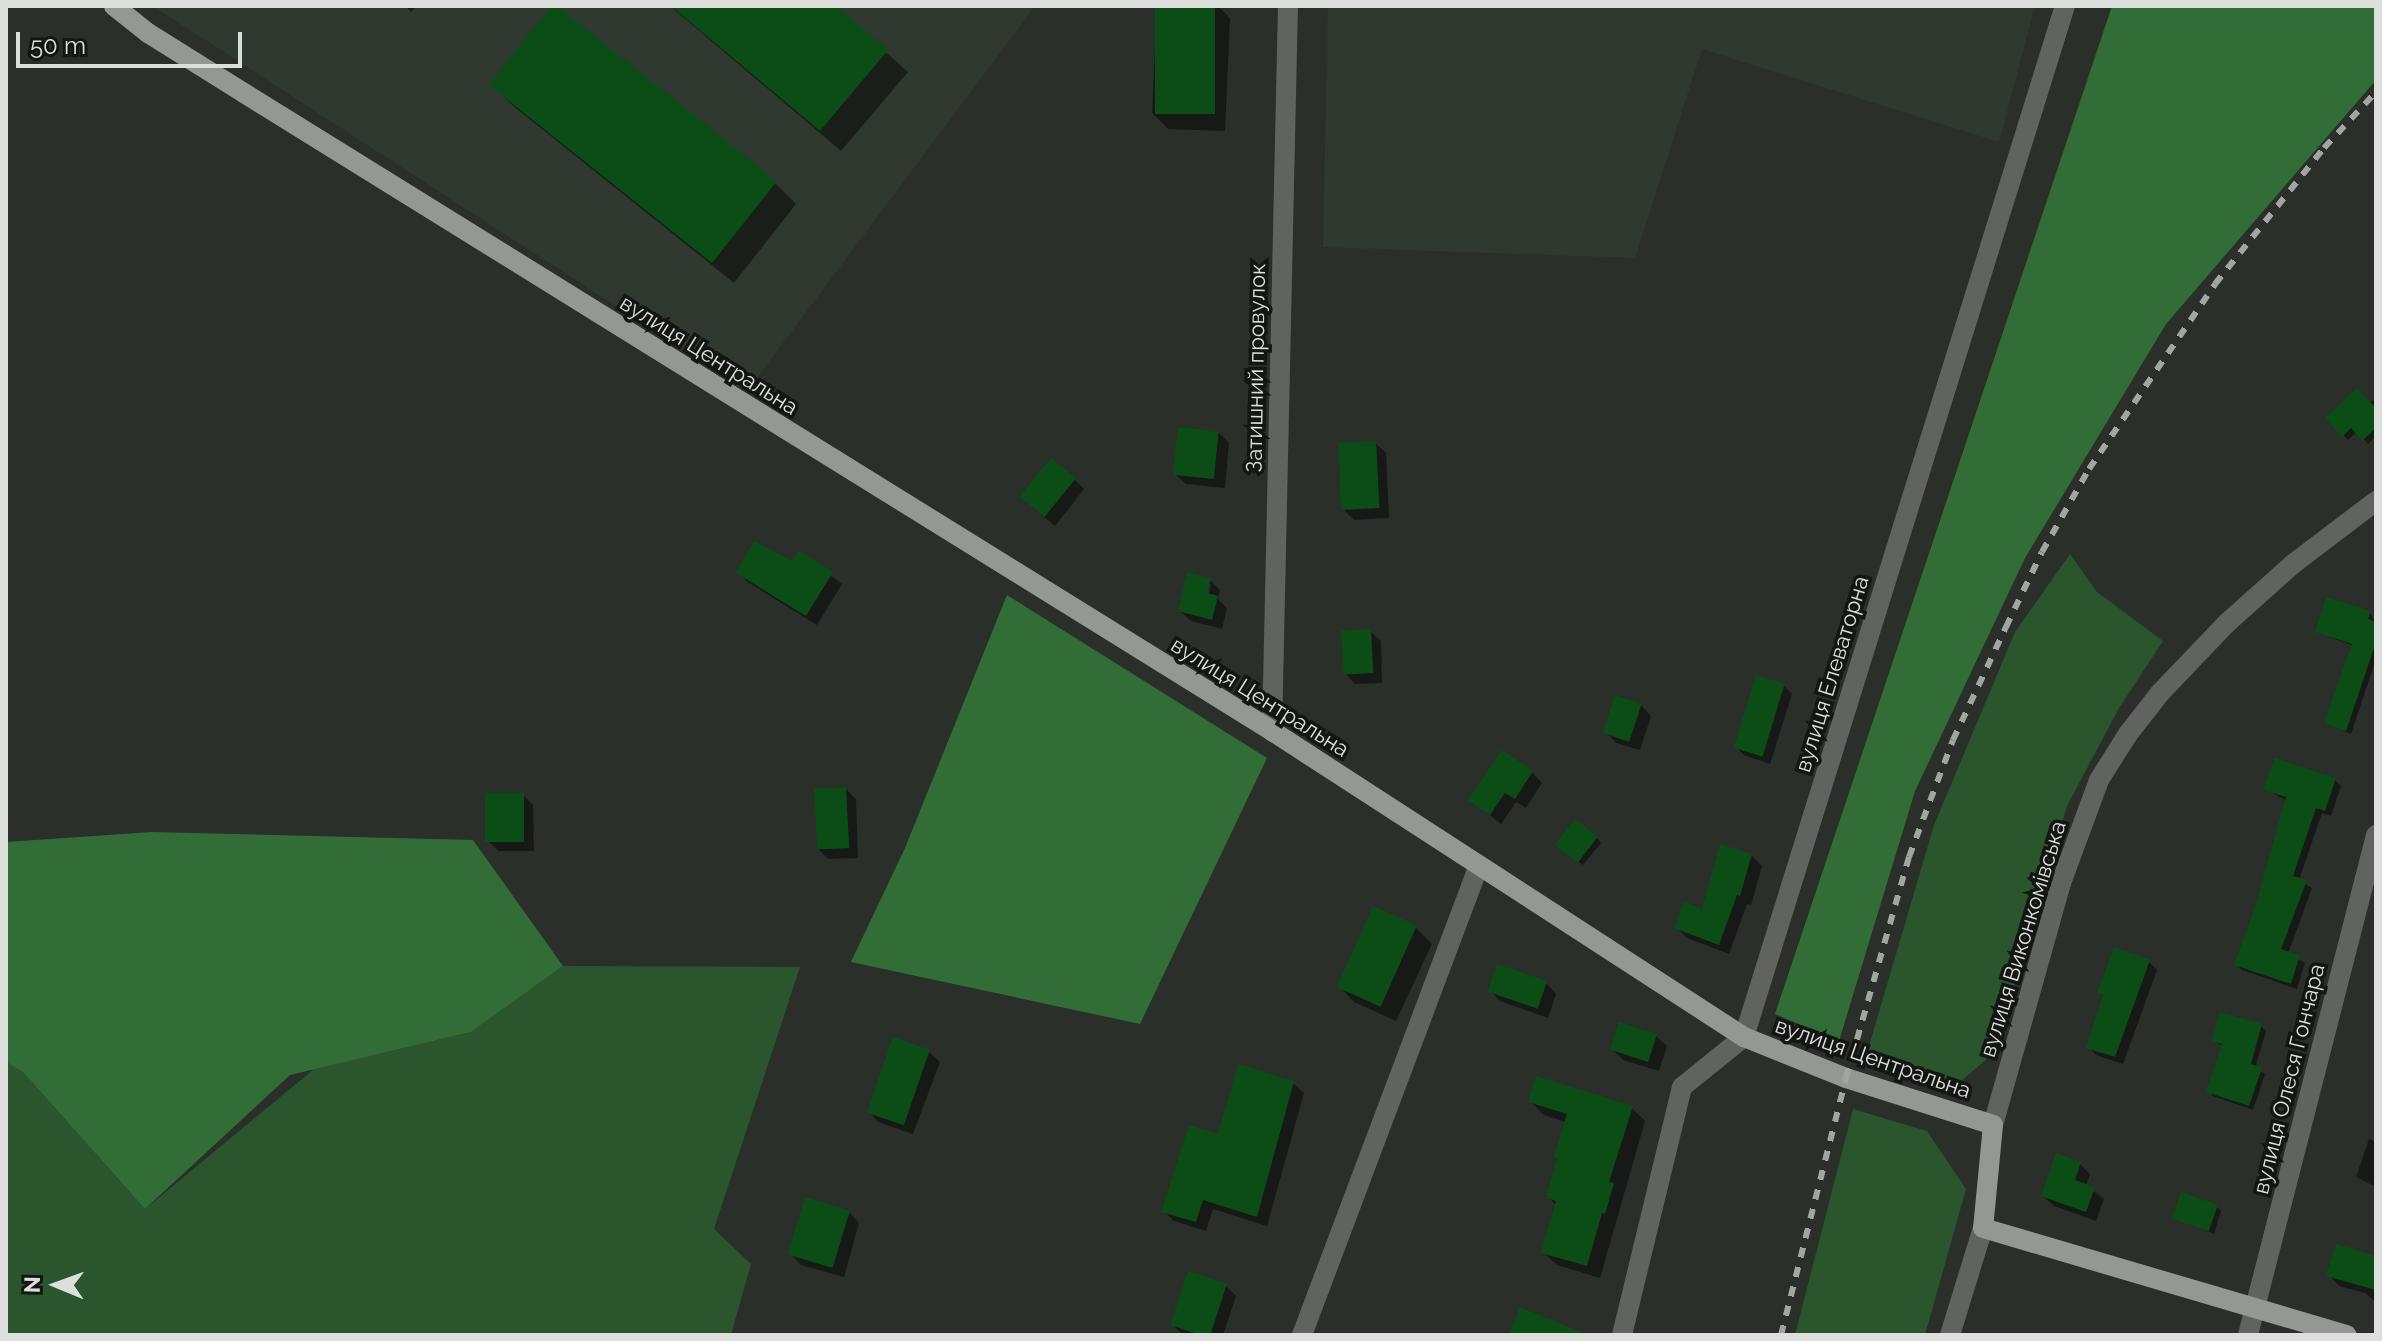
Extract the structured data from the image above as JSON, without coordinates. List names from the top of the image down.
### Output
{
  "streets": {
    "main road": ["вулиця Центральна"],
    "street": [
      "Затишний провулок",
      "вулиця Елеваторна",
      "вулиця Виконкомівська",
      "вулиця Олеся Гончара"
    ]
  },
  "crossings": [
    ["вулиця Центральна", "Затишний провулок"],
    ["вулиця Центральна", "вулиця Елеваторна"],
    ["вулиця Центральна", "вулиця Виконкомівська"]
  ],
  "scale_bar": "50 m",
  "north": "left"
}
